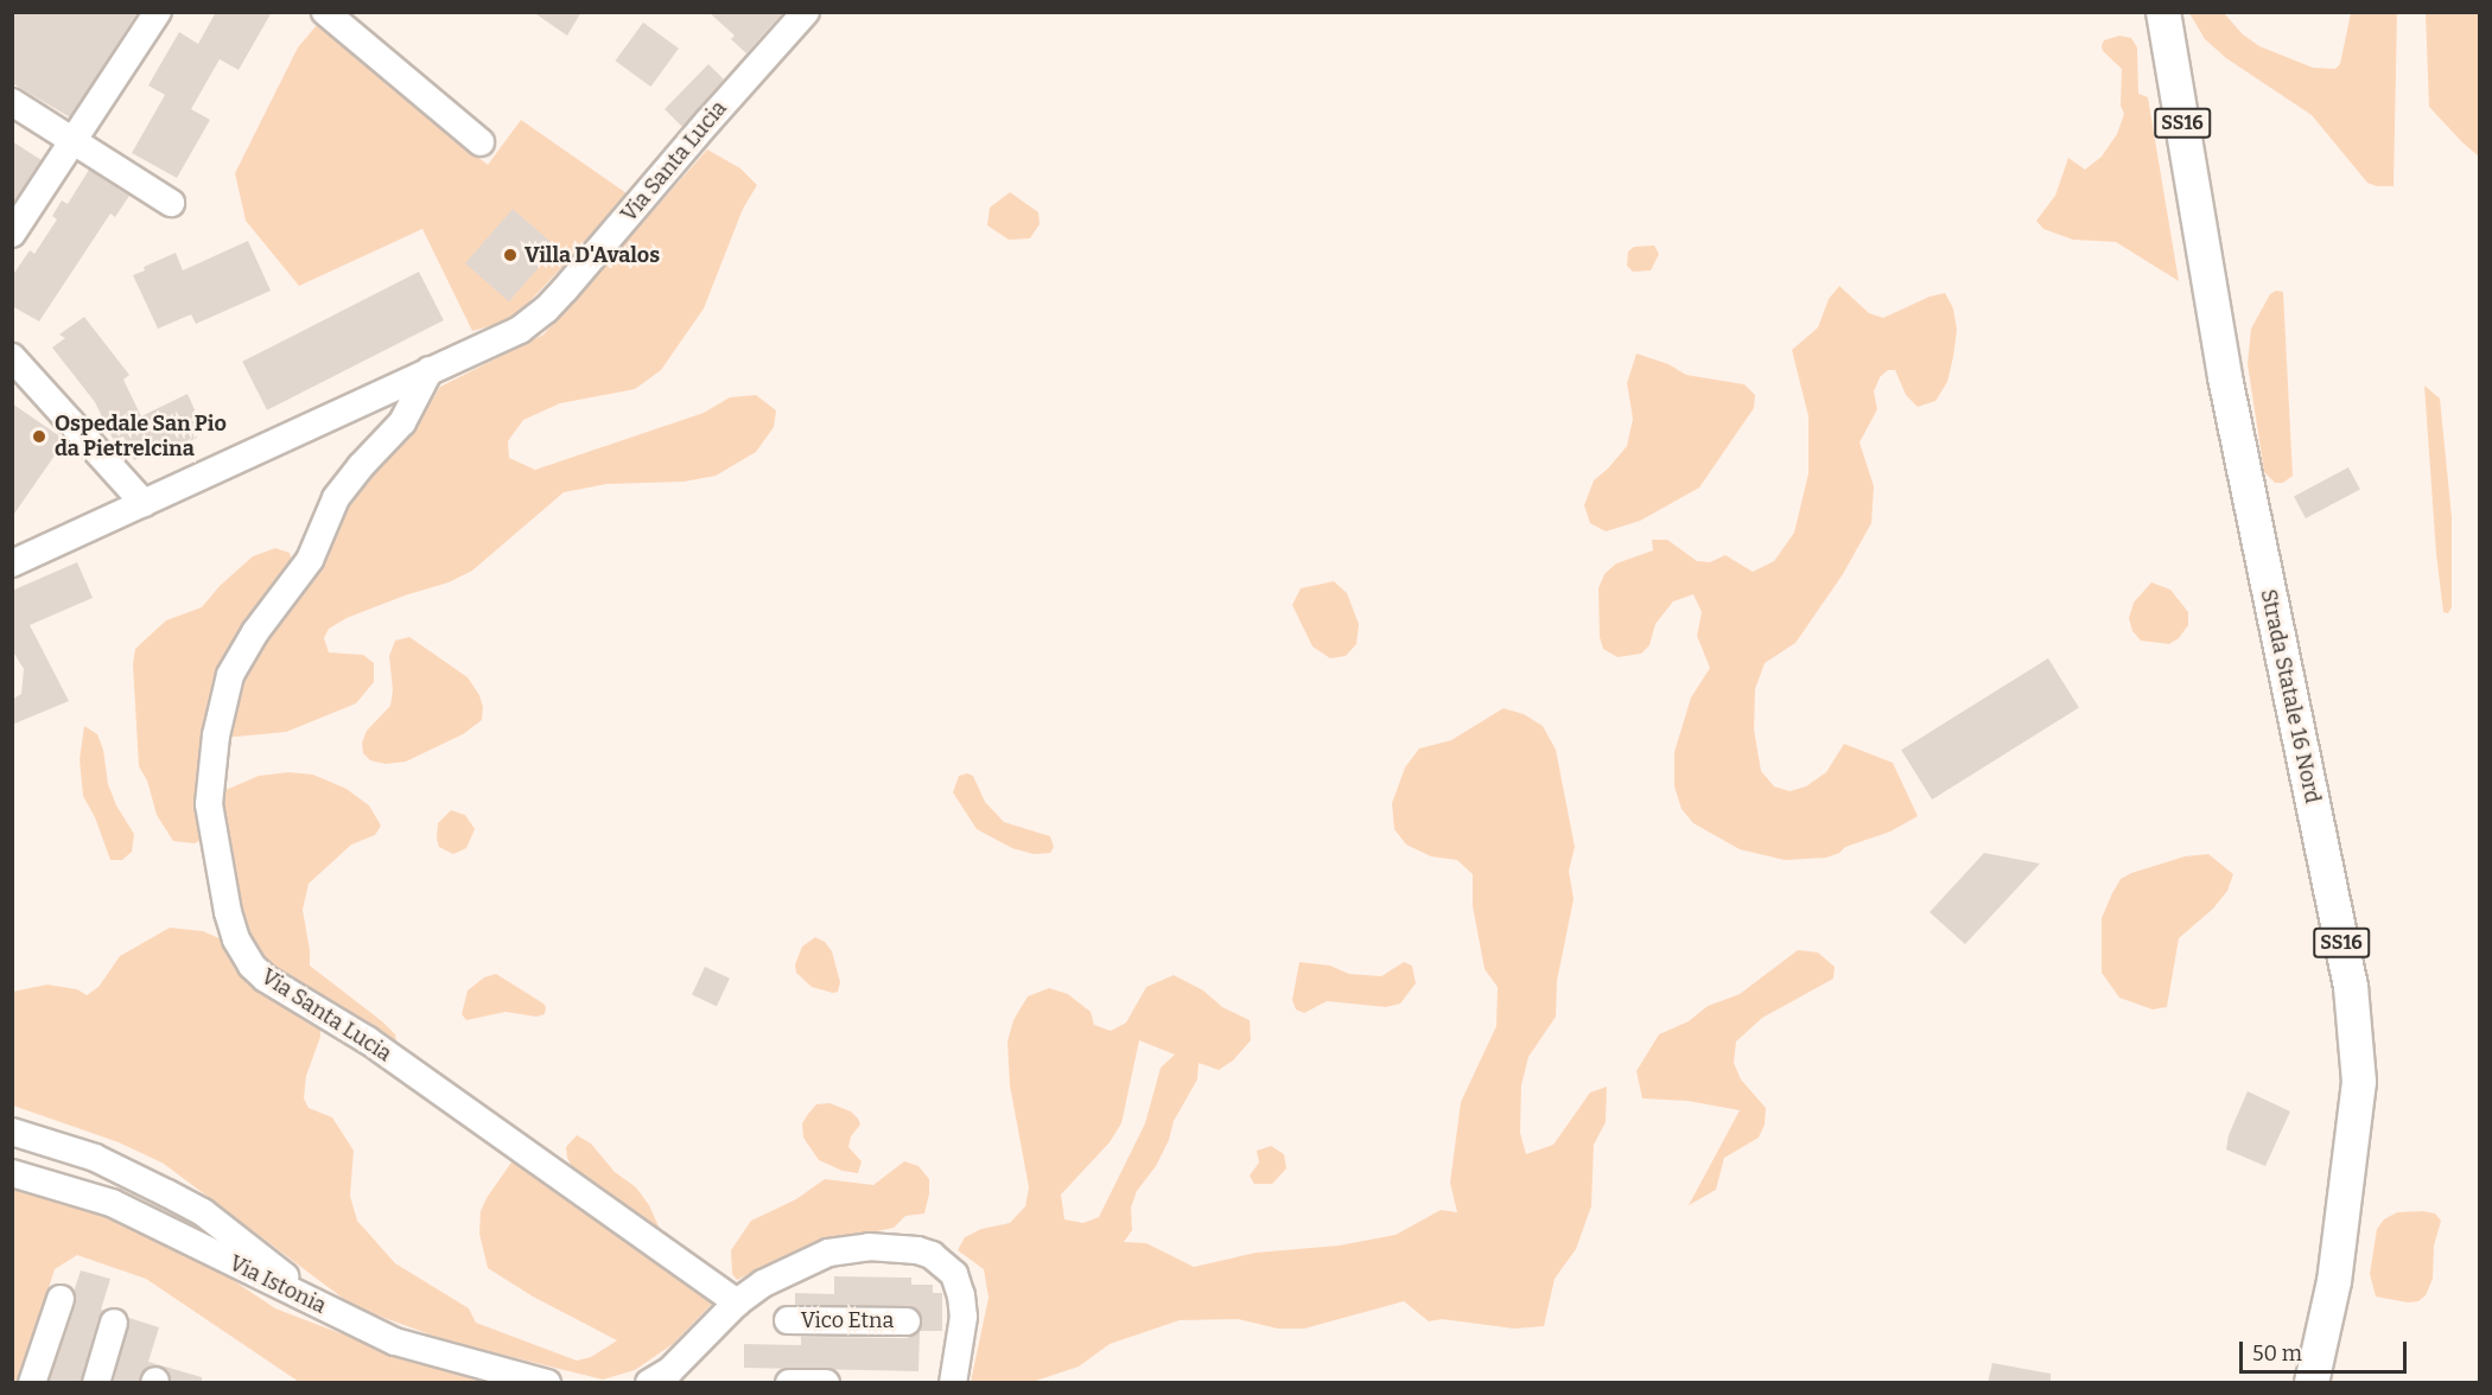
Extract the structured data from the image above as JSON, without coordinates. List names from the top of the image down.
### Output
{
  "streets": {
    "main road": ["SS16", "Strada Statale 16 Nord"],
    "street": ["Via Santa Lucia", "Via Istonia", "Vico Etna"]
  },
  "places": ["Villa D'Avalos", "Ospedale San Pio da Pietrelcina"],
  "scale_bar": "50 m"
}
